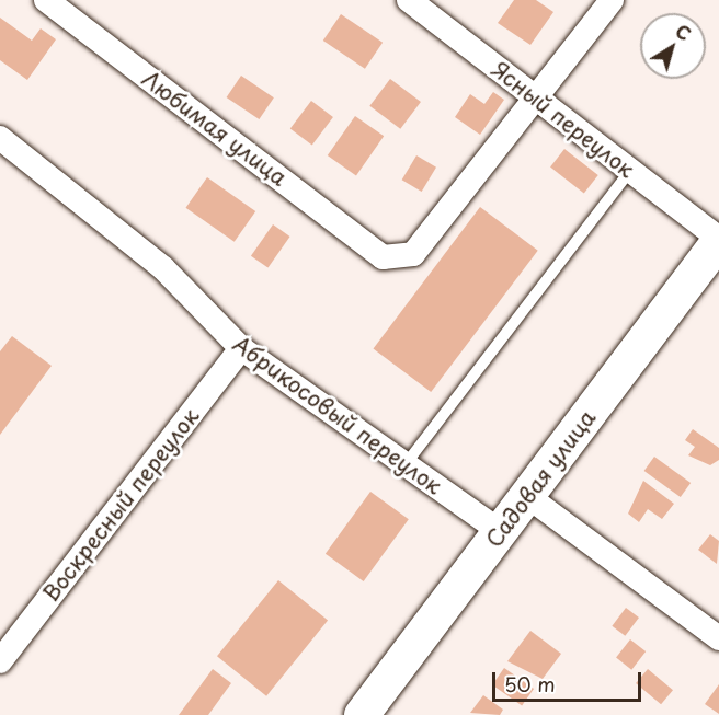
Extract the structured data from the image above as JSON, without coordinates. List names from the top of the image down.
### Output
{
  "streets": {
    "main road": ["Садовая улица"],
    "street": [
      "Ясный переулок",
      "Любимая улица",
      "Абрикосовый переулок",
      "Воскресный переулок"
    ]
  },
  "crossings": [
    ["Ясный переулок", "Любимая улица"],
    ["Ясный переулок", "Садовая улица"],
    ["Абрикосовый переулок", "Садовая улица"],
    ["Абрикосовый переулок", "Воскресный переулок"]
  ],
  "scale_bar": "50 m",
  "north": "top right"
}
